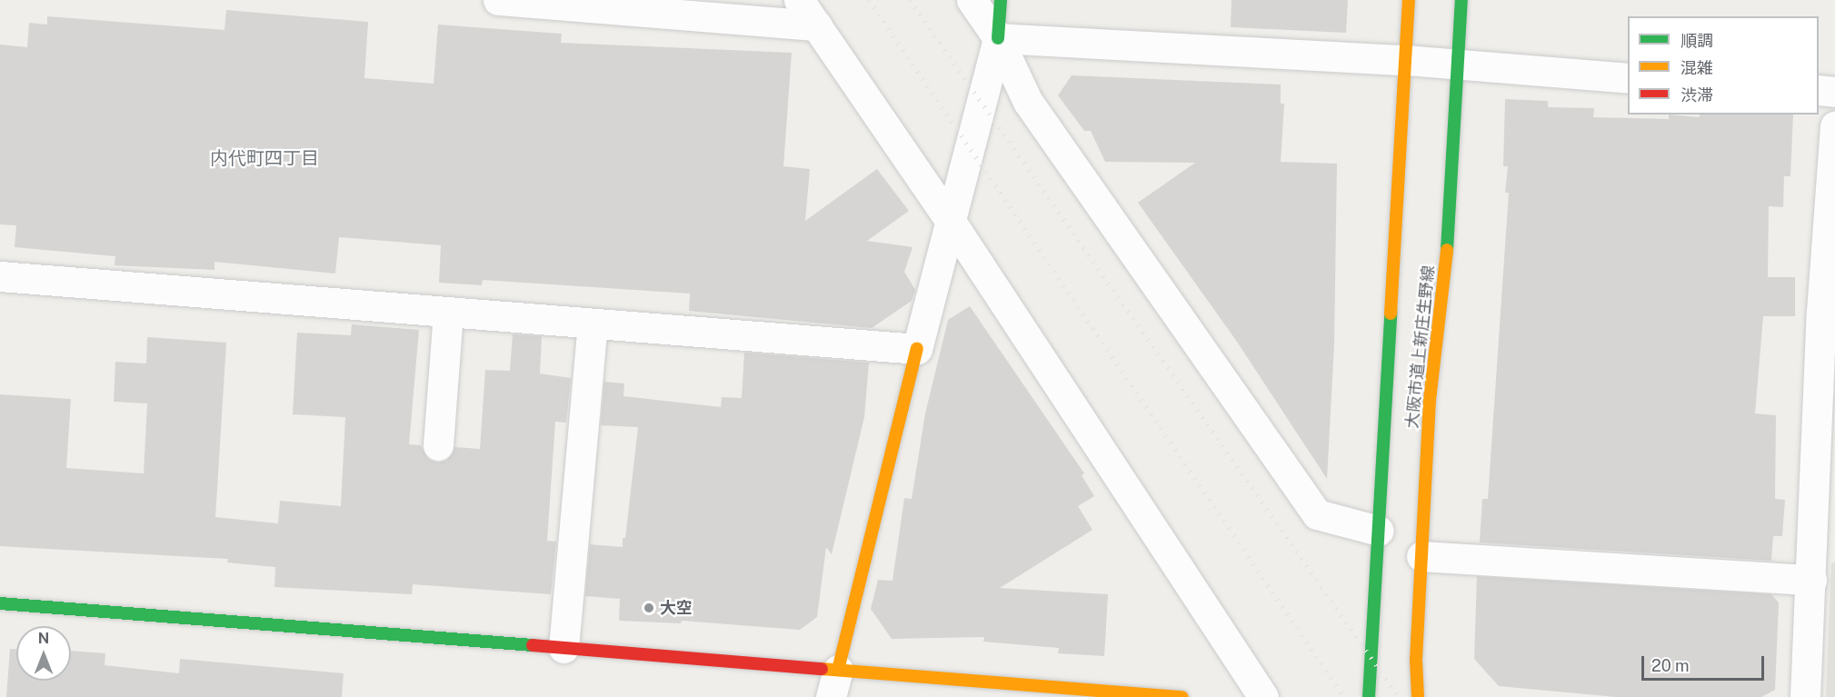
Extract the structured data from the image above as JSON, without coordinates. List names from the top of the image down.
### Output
{
  "streets": {
    "street": ["大阪市道上新庄生野線"]
  },
  "districts": ["内代町四丁目"],
  "places": ["大空"],
  "legend": ["順調", "混雑", "渋滞"],
  "scale_bar": "20 m",
  "north": "top"
}
